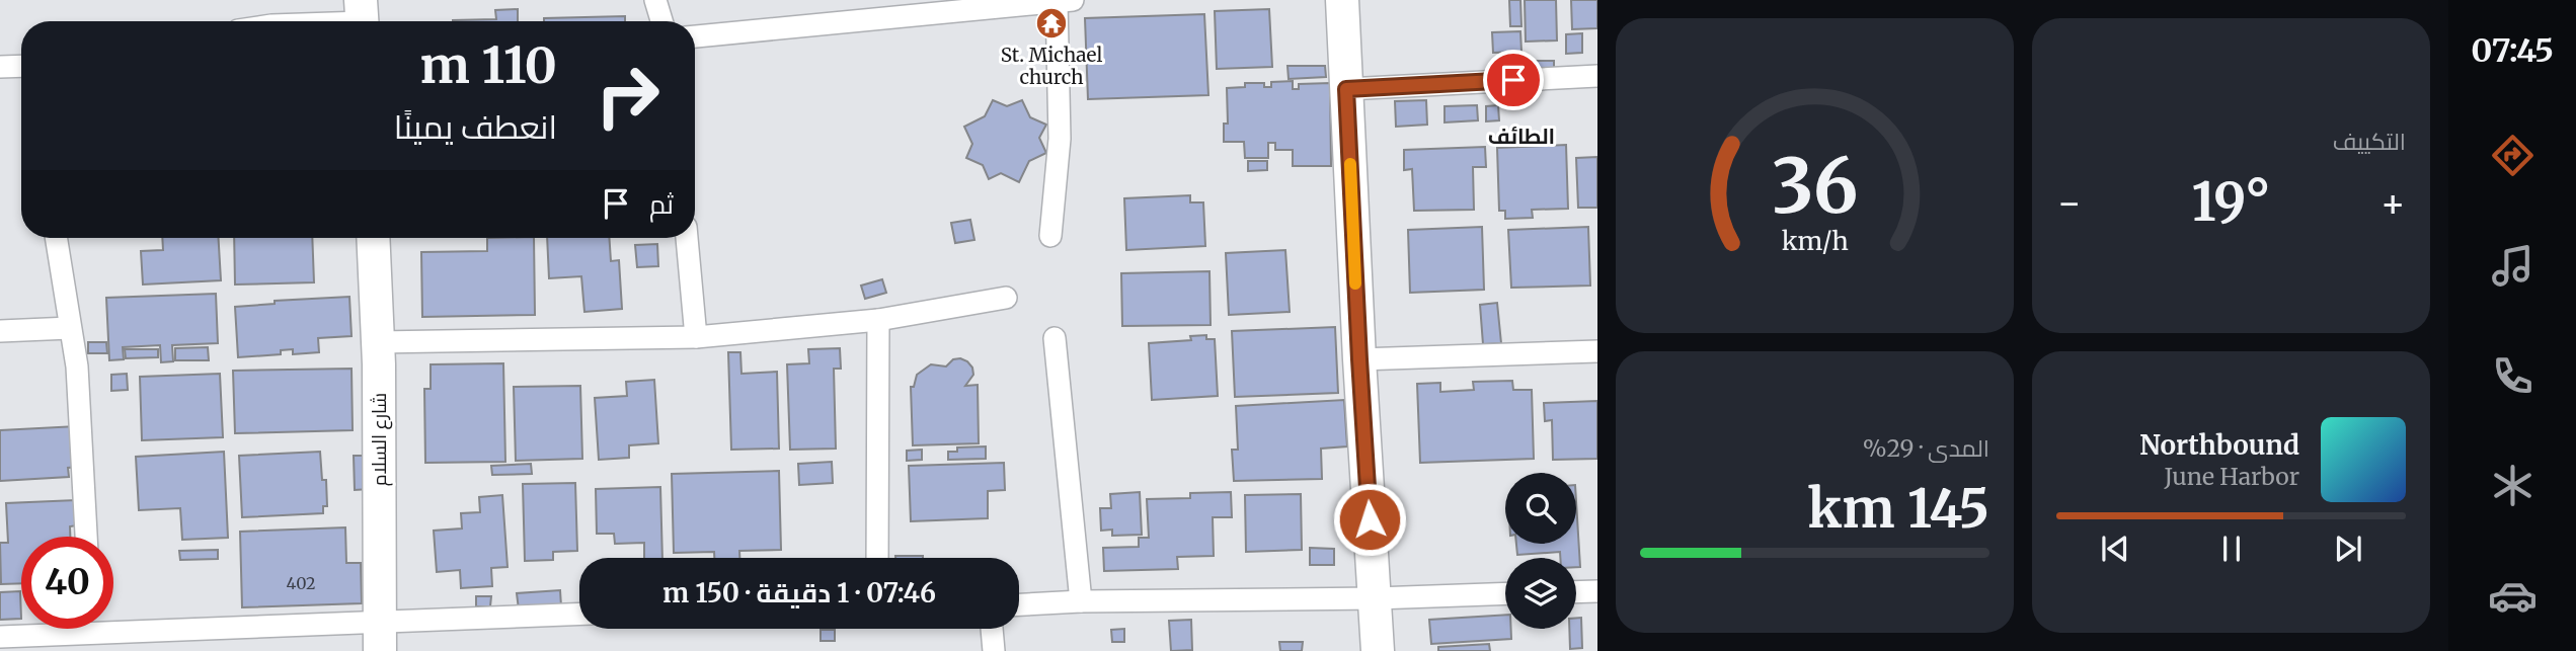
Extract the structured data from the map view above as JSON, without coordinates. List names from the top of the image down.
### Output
{
  "streets": {
    "street": ["شارع السلام"]
  },
  "districts": ["الطائف"],
  "places": {
    "temple": ["St. Michael church"]
  },
  "house_numbers": ["402"],
  "page": {
    "tabs": "07:45",
    "tile": [
      "التكييف",
      ["المدى · 29%", "145 km"]
    ],
    "turn": ["110 m", "انعطف يمينًا"],
    "then": "ثم",
    "heat": ["−", "19°", "+"],
    "song": ["Northbound", "June Harbor"],
    "limit": "40",
    "trip": "07:46 · 1 دقيقة · 150 m",
    "gauge": ["36", "km/h"]
  }
}
